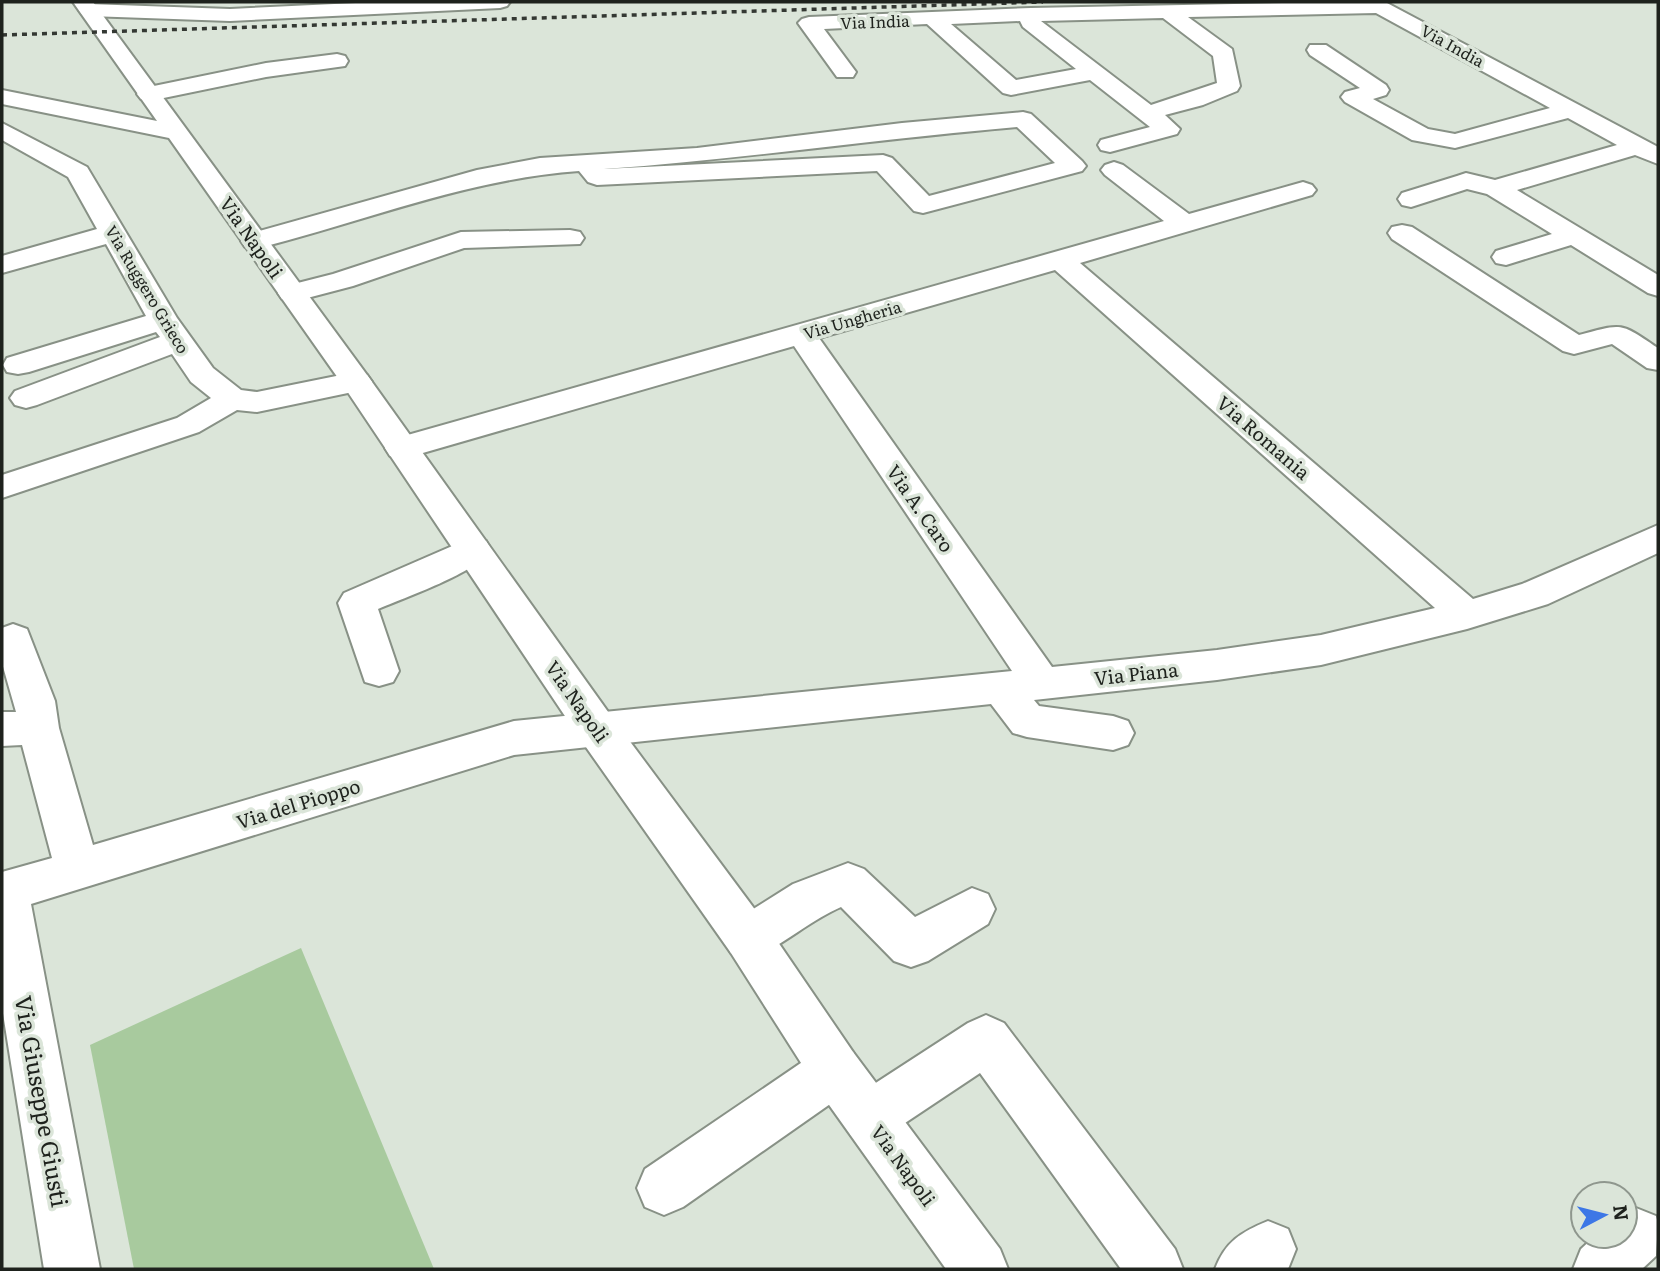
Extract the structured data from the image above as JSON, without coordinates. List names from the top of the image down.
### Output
{
  "streets": {
    "street": [
      "Via India",
      "Via Napoli",
      "Via Ruggero Grieco",
      "Via Ungheria",
      "Via Romania",
      "Via A. Caro",
      "Via Piana",
      "Via del Pioppo",
      "Via Giuseppe Giusti"
    ]
  },
  "crossings": [
    ["Via Napoli", "Via Ungheria"],
    ["Via Napoli", "Via Piana"],
    ["Via Napoli", "Via del Pioppo"],
    ["Via Ungheria", "Via Romania"],
    ["Via Ungheria", "Via A. Caro"],
    ["Via Romania", "Via Piana"],
    ["Via A. Caro", "Via Piana"],
    ["Via Piana", "Via del Pioppo"],
    ["Via del Pioppo", "Via Giuseppe Giusti"]
  ],
  "north": "right"
}
